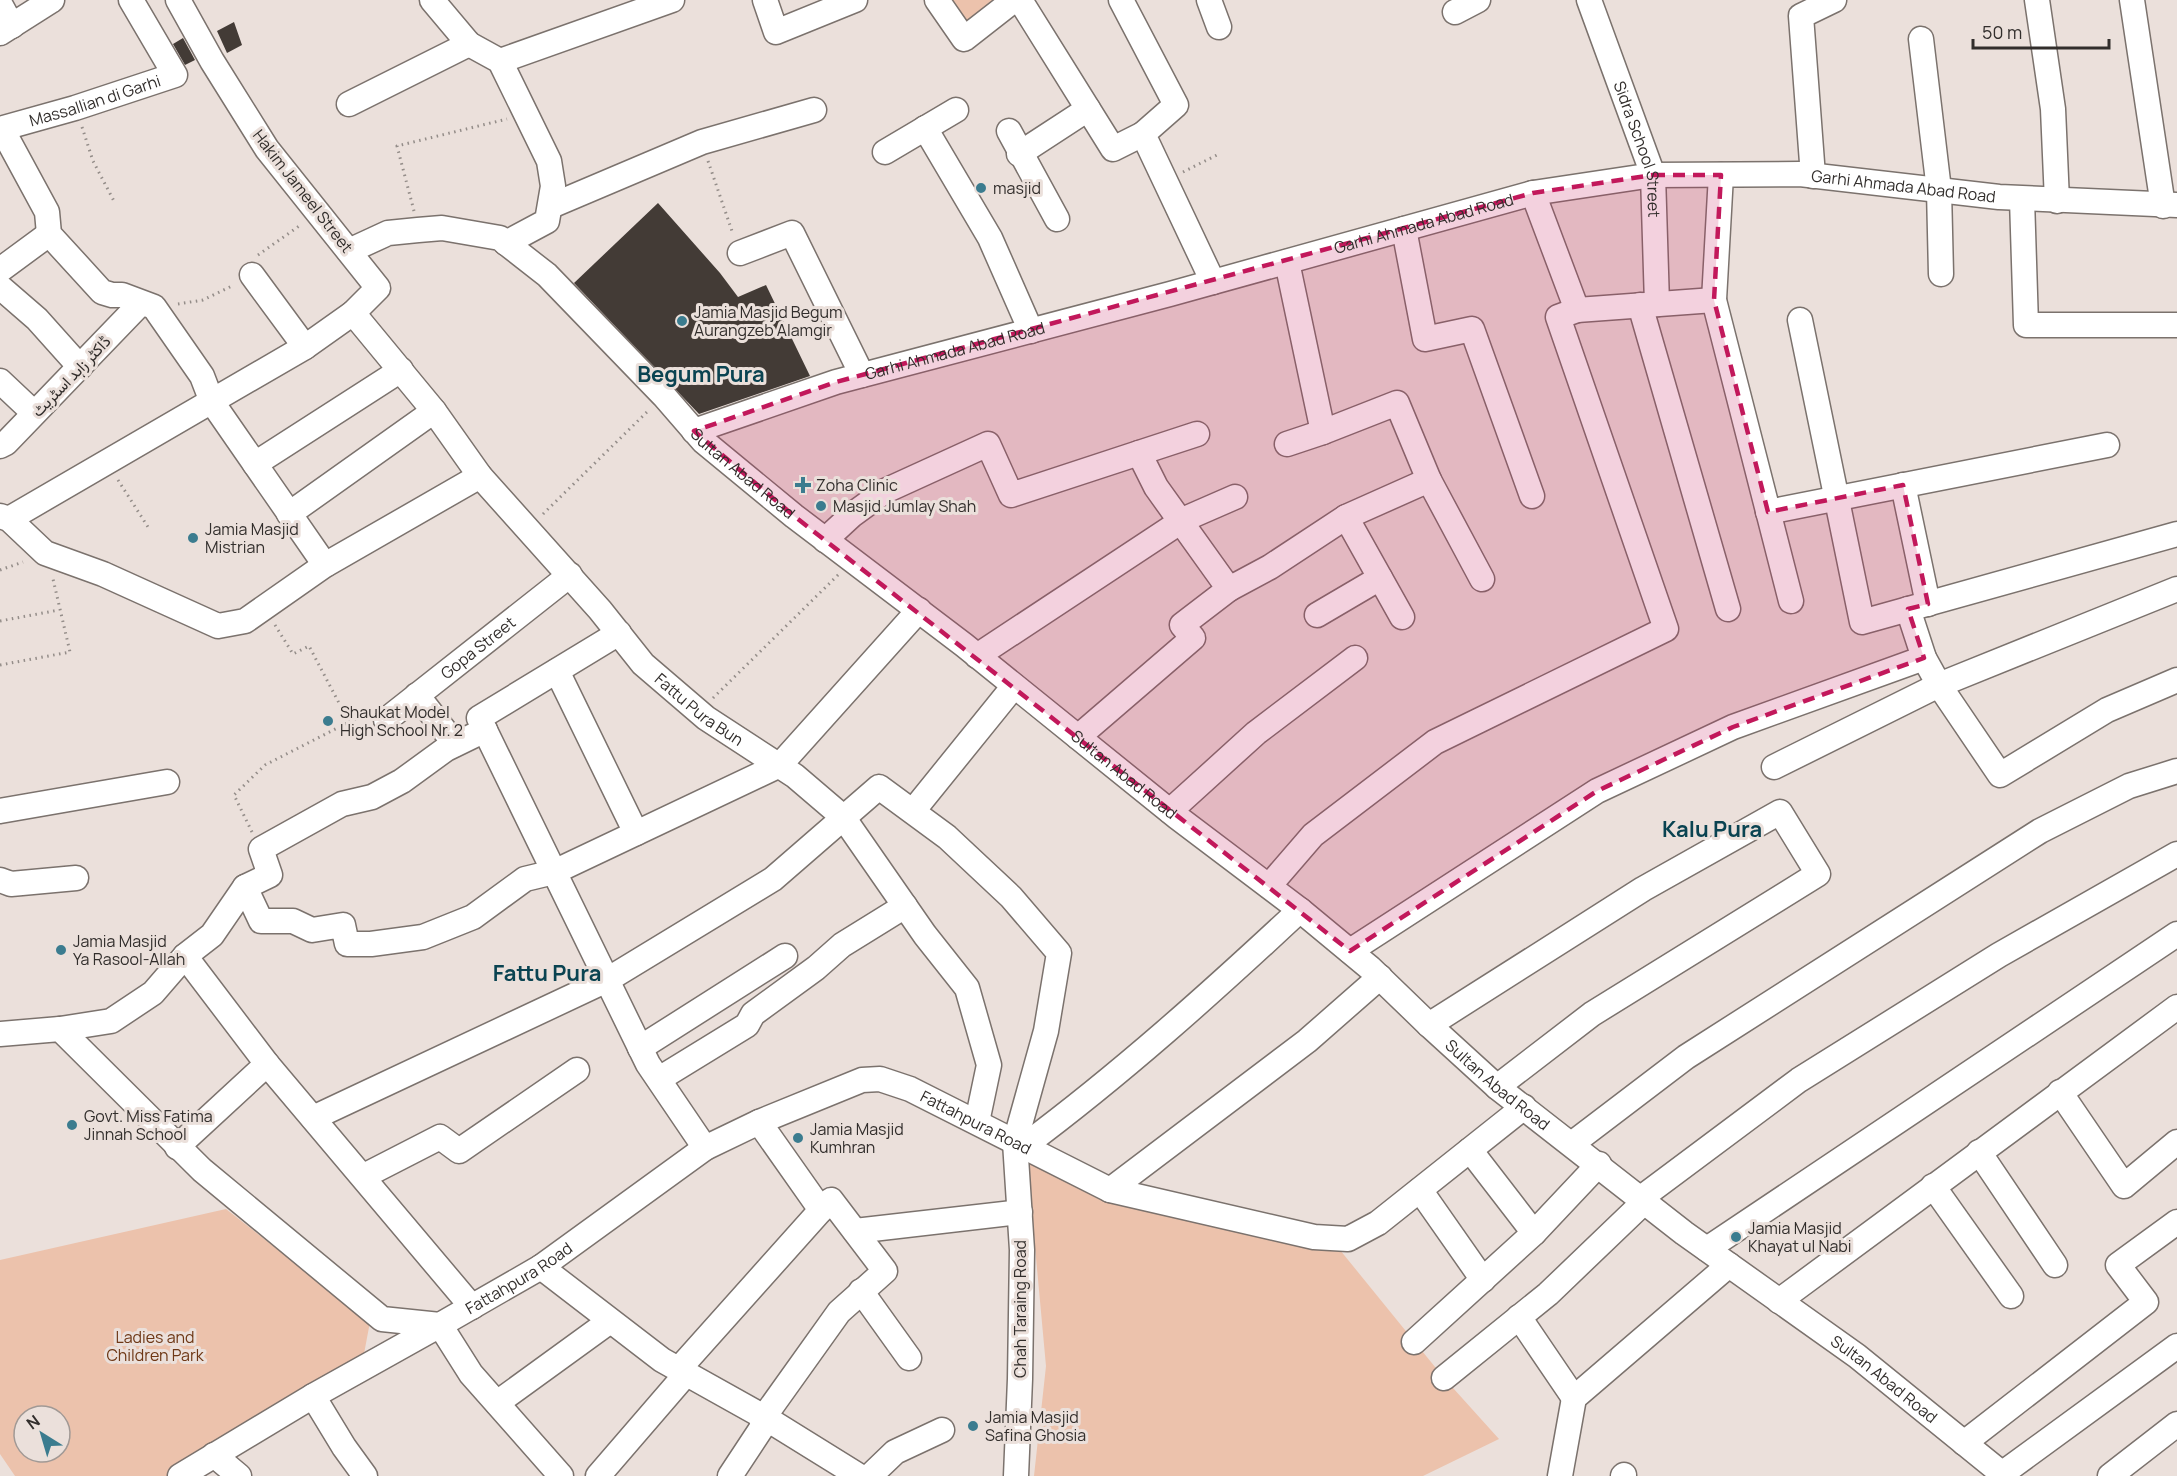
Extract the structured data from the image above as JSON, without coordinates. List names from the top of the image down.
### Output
{
  "streets": {
    "street": [
      "Massallian di Garhi",
      "Sidra School Street",
      "Garhi Ahmada Abad Road",
      "Hakim Jameel Street",
      "ڈاکٹر زاہد اسٹریٹ",
      "Sultan Abad Road",
      "Gopa Street",
      "Fattu Pura Bun",
      "Fattahpura Road",
      "Chah Taraing Road"
    ]
  },
  "crossings": [
    ["Sidra School Street", "Garhi Ahmada Abad Road"],
    ["Garhi Ahmada Abad Road", "Sultan Abad Road"],
    ["Hakim Jameel Street", "Fattu Pura Bun"],
    ["Sultan Abad Road", "Fattahpura Road"],
    ["Gopa Street", "Fattu Pura Bun"],
    ["Fattu Pura Bun", "Fattahpura Road"],
    ["Fattahpura Road", "Chah Taraing Road"]
  ],
  "districts": ["Begum Pura", "Kalu Pura", "Fattu Pura"],
  "parks": ["Ladies and Children Park"],
  "places": {
    "other": [
      "masjid",
      "Jamia Masjid Begum Aurangzeb Alamgir",
      "Masjid Jumlay Shah",
      "Jamia Masjid Mistrian",
      "Shaukat Model High School Nr. 2",
      "Jamia Masjid Ya Rasool-Allah",
      "Govt. Miss Fatima Jinnah School",
      "Jamia Masjid Kumhran",
      "Jamia Masjid Khayat ul Nabi",
      "Jamia Masjid Safina Ghosia"
    ],
    "health": ["Zoha Clinic"]
  },
  "scale_bar": "50 m",
  "north": "top left"
}
